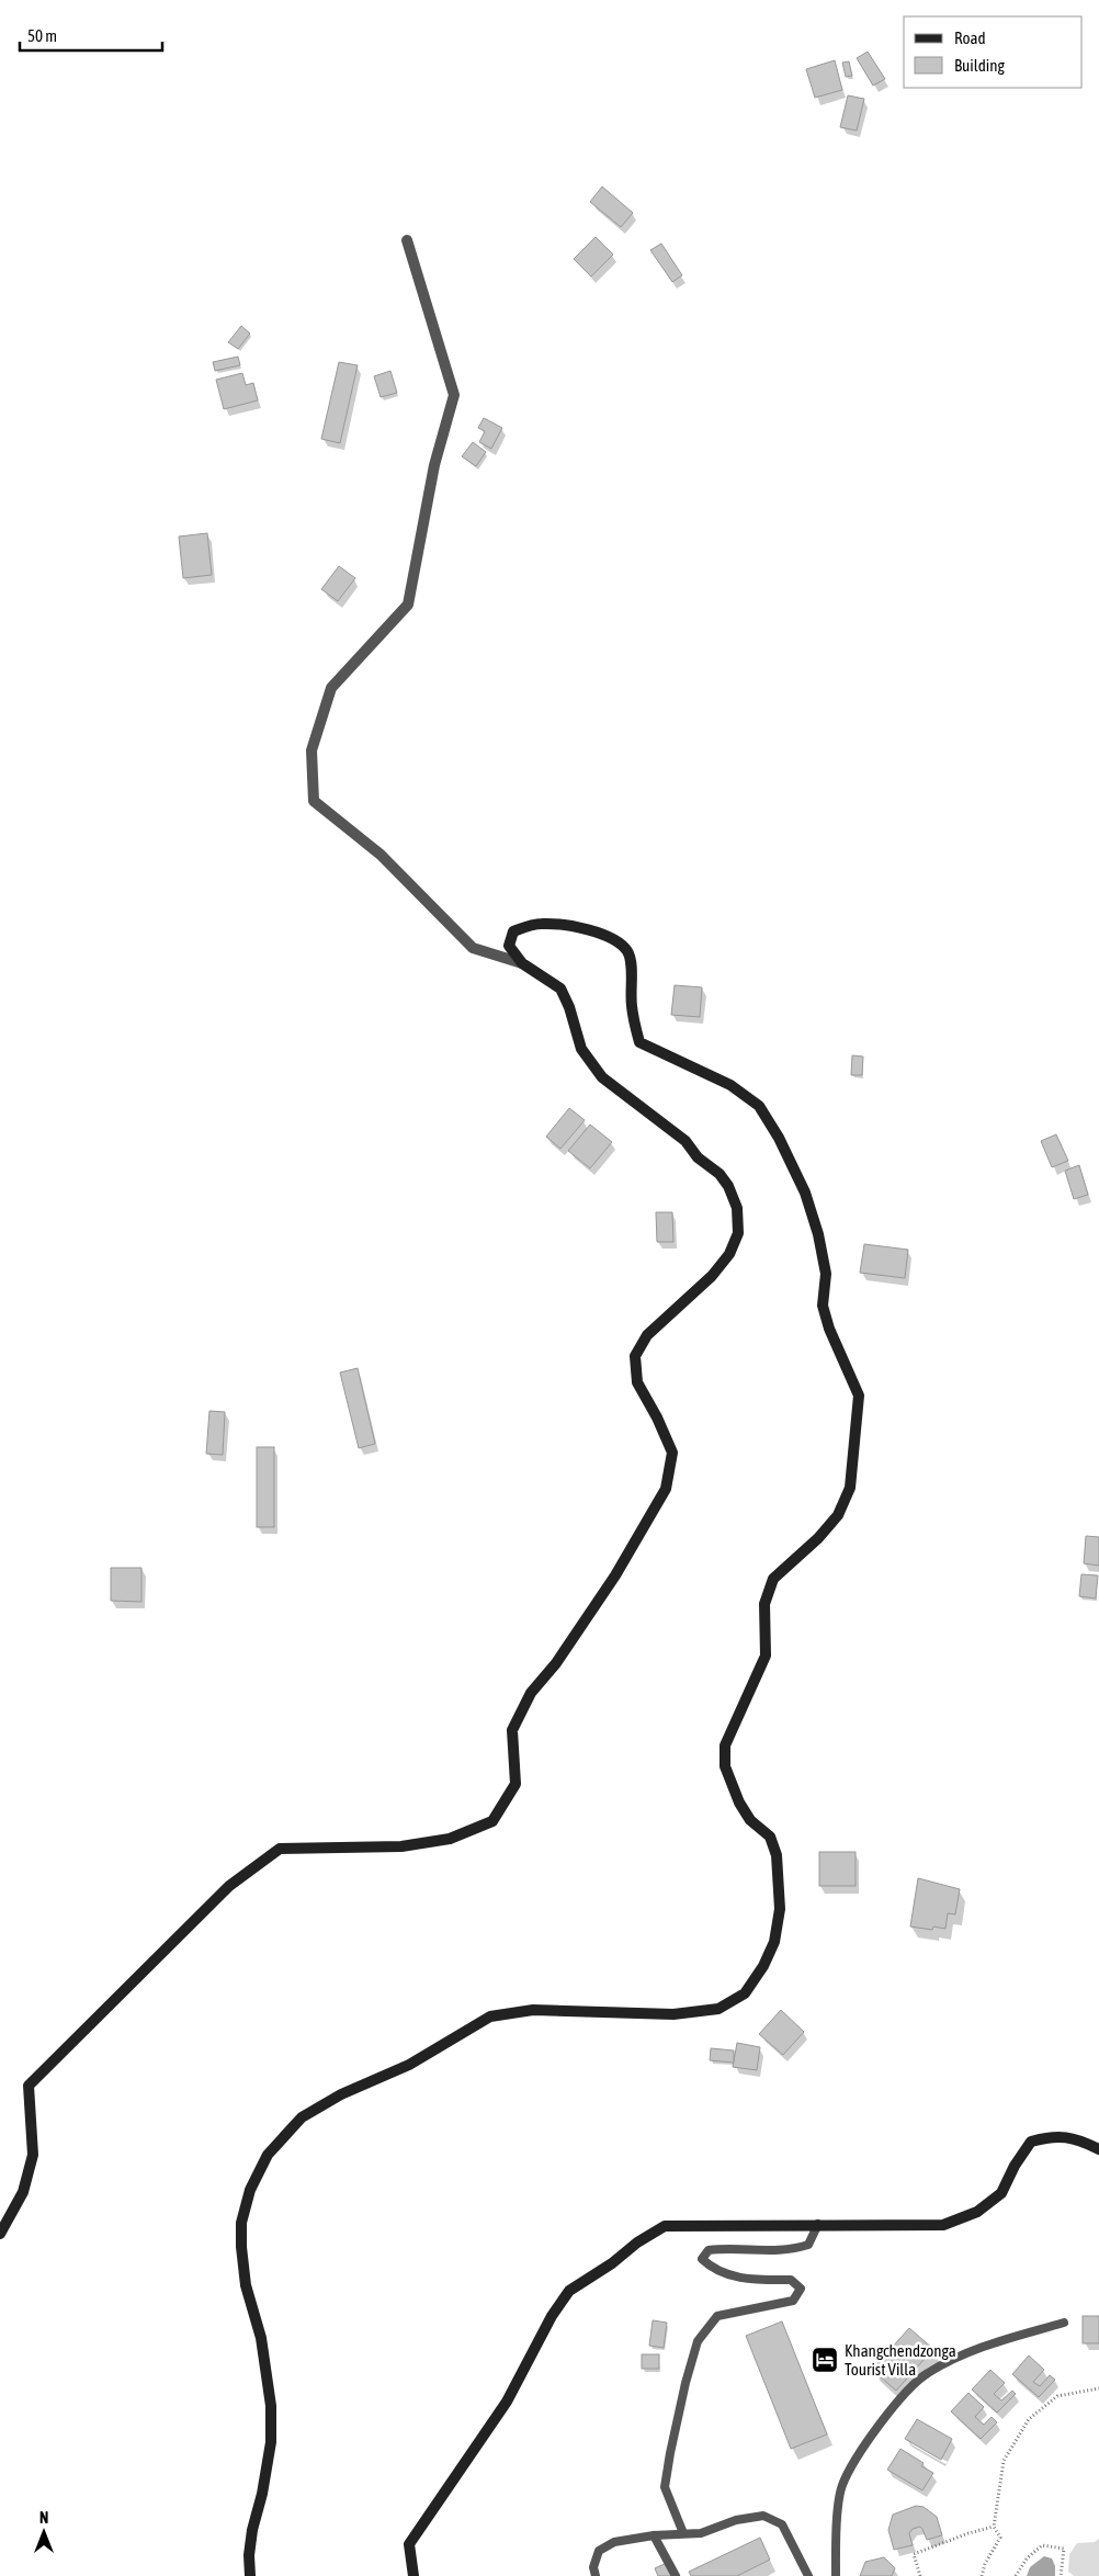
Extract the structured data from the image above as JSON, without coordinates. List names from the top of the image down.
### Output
{
  "places": {
    "hotel": ["Khangchendzonga Tourist Villa"]
  },
  "legend": ["Road", "Building"],
  "scale_bar": "50 m",
  "north": "top"
}
